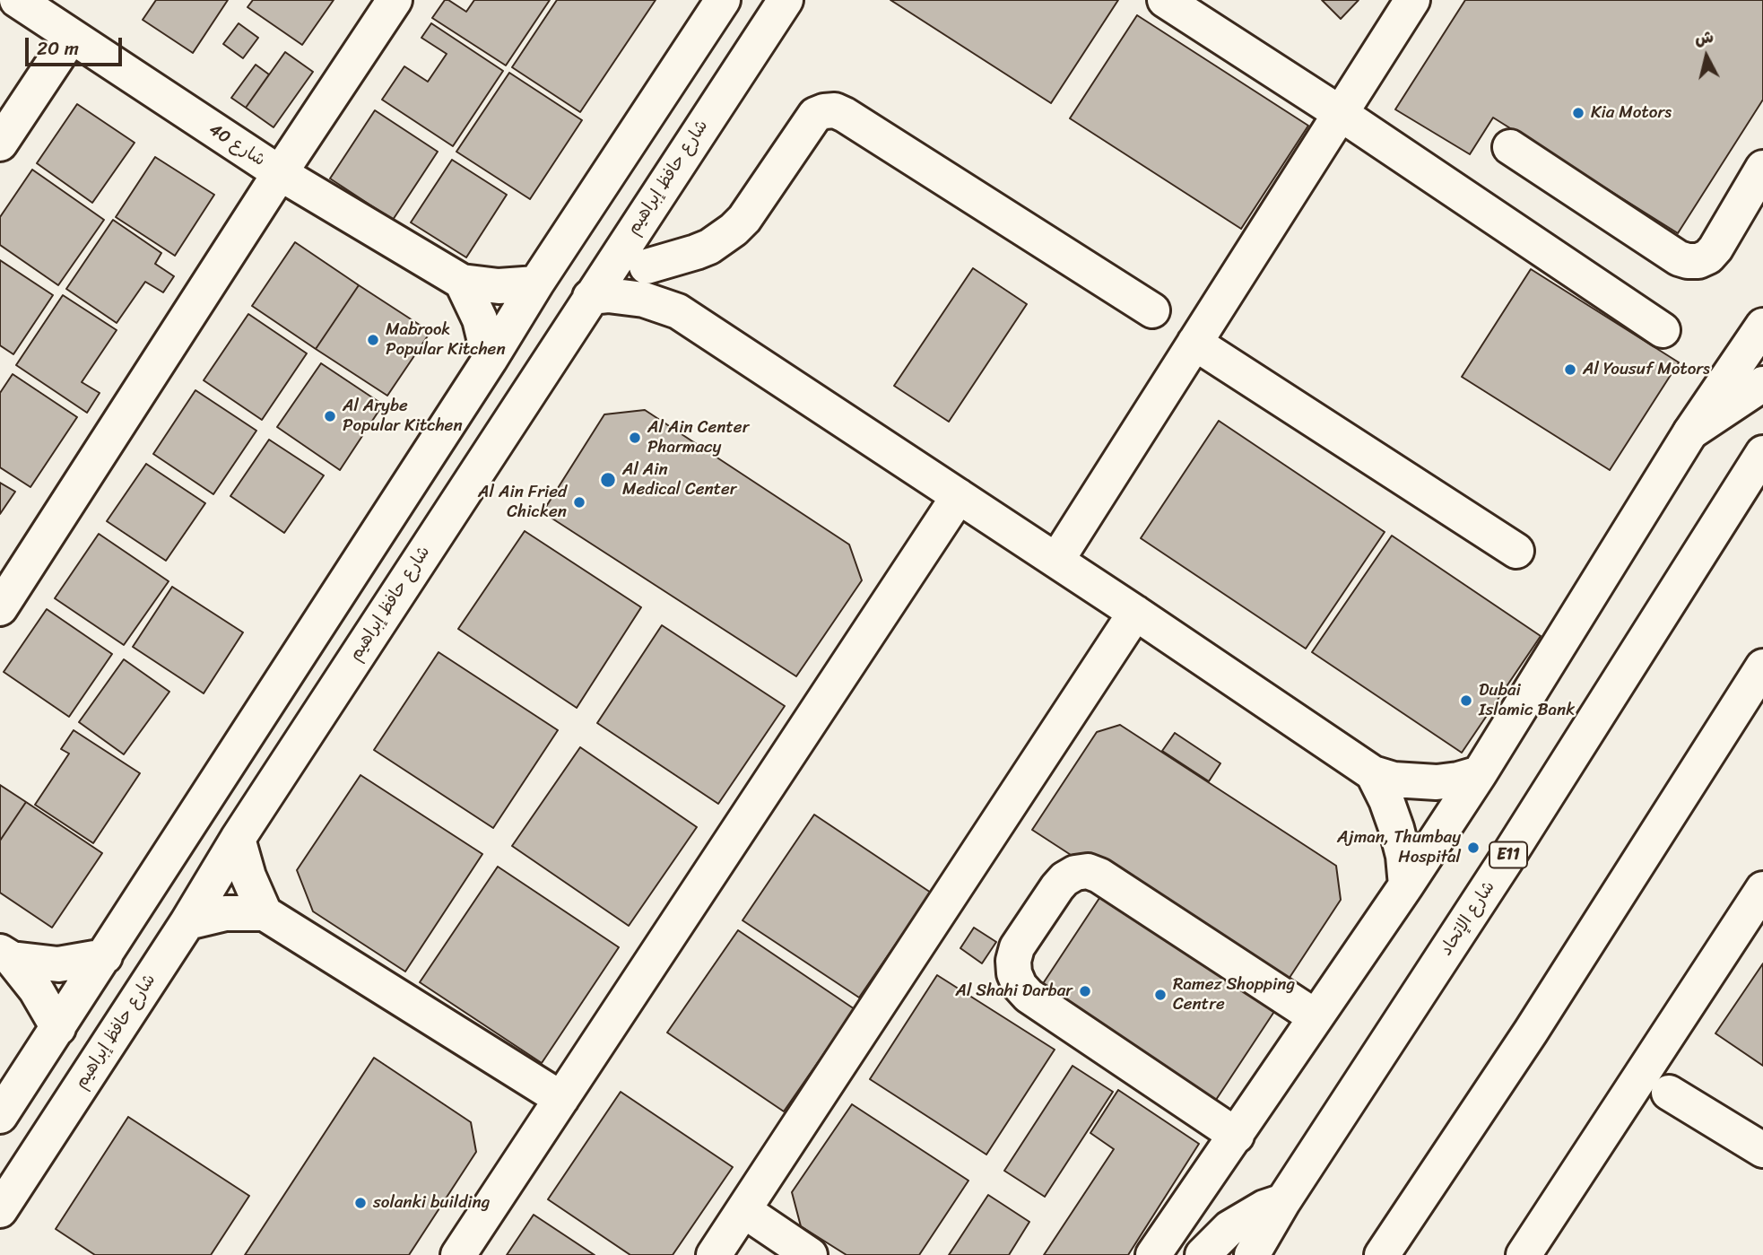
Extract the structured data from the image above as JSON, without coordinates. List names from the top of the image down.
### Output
{
  "streets": {
    "main road": [
      "شارع 40",
      "شارع حافظ إبراهيم",
      "E11",
      "شارع الإتحاد"
    ]
  },
  "places": [
    "Kia Motors",
    "Mabrook Popular Kitchen",
    "Al Yousuf Motors",
    "Al Arybe Popular Kitchen",
    "Al Ain Center Pharmacy",
    "Al Ain Medical Center",
    "Al Ain Fried Chicken",
    "Dubai Islamic Bank",
    "Ajman, Thumbay Hospital",
    "Al Shahi Darbar",
    "Ramez Shopping Centre",
    "solanki building"
  ],
  "scale_bar": "20 m",
  "north": "top"
}
